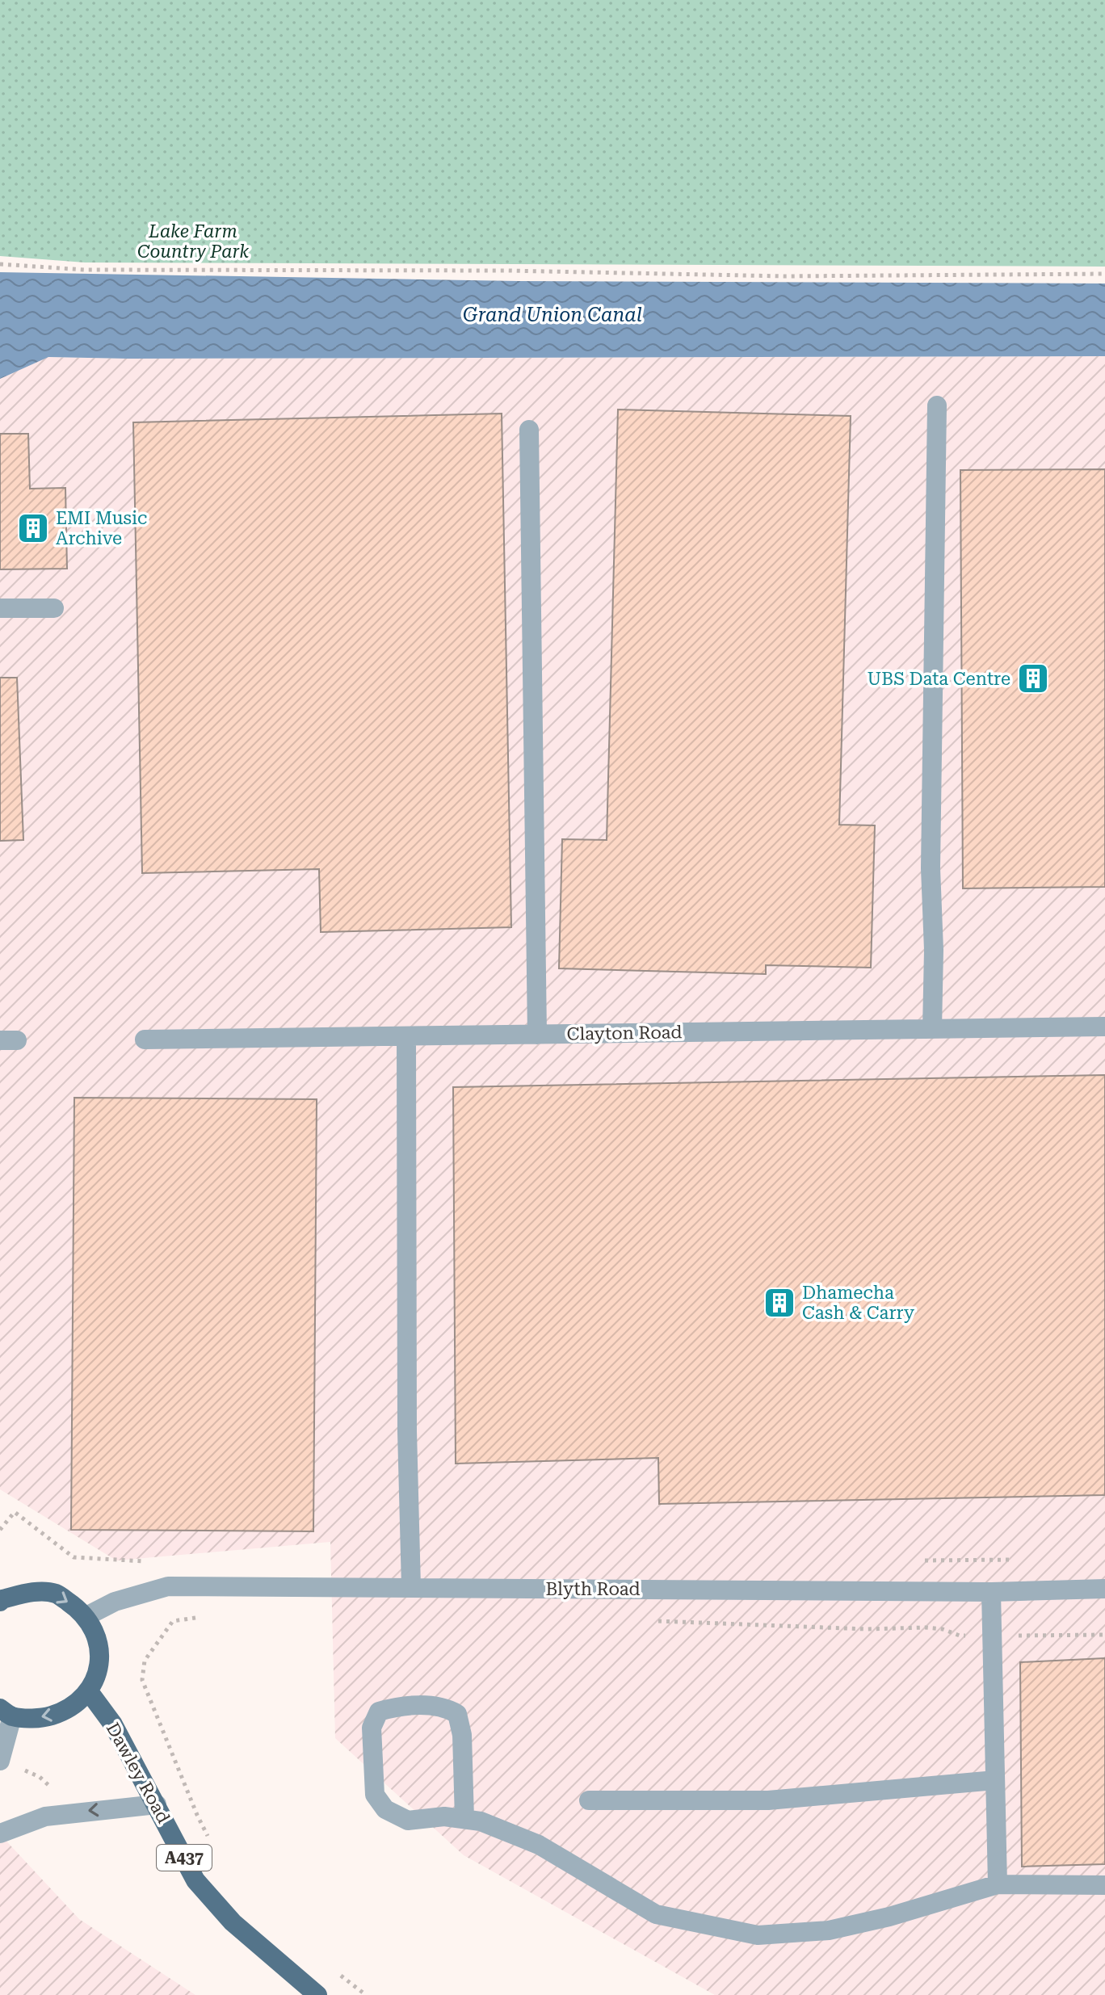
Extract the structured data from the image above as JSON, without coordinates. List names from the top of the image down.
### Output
{
  "streets": {
    "main road": ["Dawley Road", "A437"],
    "street": ["Clayton Road", "Blyth Road"]
  },
  "water": ["Grand Union Canal"],
  "parks": ["Lake Farm Country Park"],
  "places": {
    "building": ["EMI Music Archive", "UBS Data Centre", "Dhamecha Cash & Carry"]
  }
}
